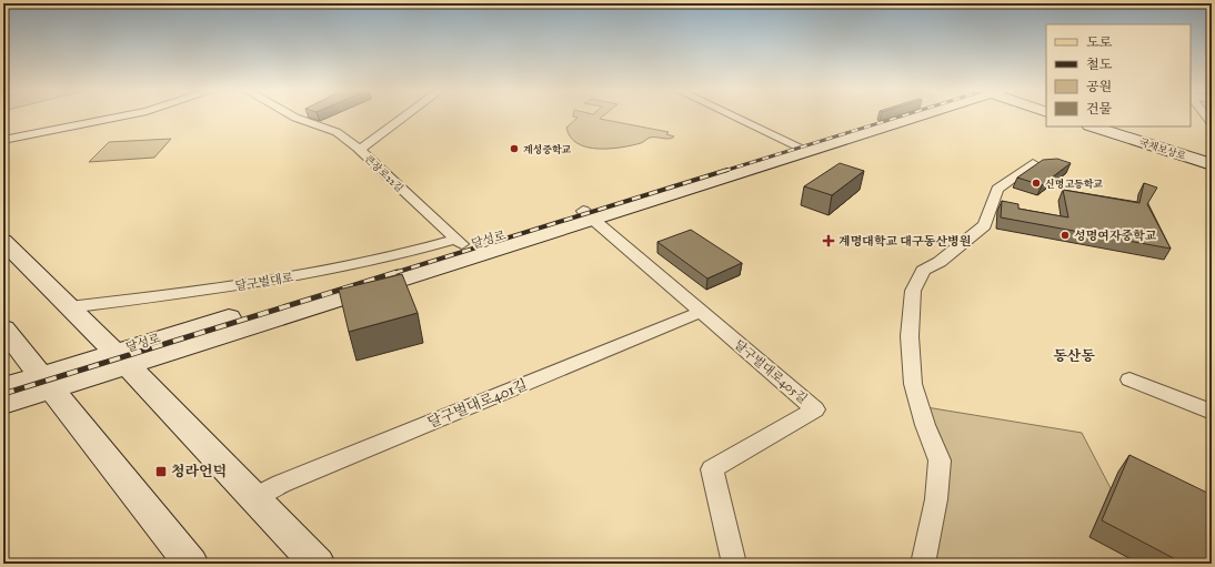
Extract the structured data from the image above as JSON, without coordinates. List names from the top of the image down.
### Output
{
  "streets": {
    "main road": ["국채보상로", "달성로"],
    "street": [
      "큰장로22길",
      "달구벌대로",
      "달구벌대로405길",
      "달구벌대로401길"
    ]
  },
  "crossings": [
    ["큰장로22길", "달성로"],
    ["큰장로22길", "달구벌대로"],
    ["달성로", "달구벌대로"],
    ["달성로", "달구벌대로405길"],
    ["달구벌대로405길", "달구벌대로401길"]
  ],
  "districts": ["동산동"],
  "places": {
    "other": ["계성중학교", "신명고등학교", "성명여자중학교"],
    "health": ["계명대학교 대구동산병원"],
    "transit": ["청라언덕"]
  },
  "legend": [
    "도로",
    "철도",
    "공원",
    "건물"
  ]
}
